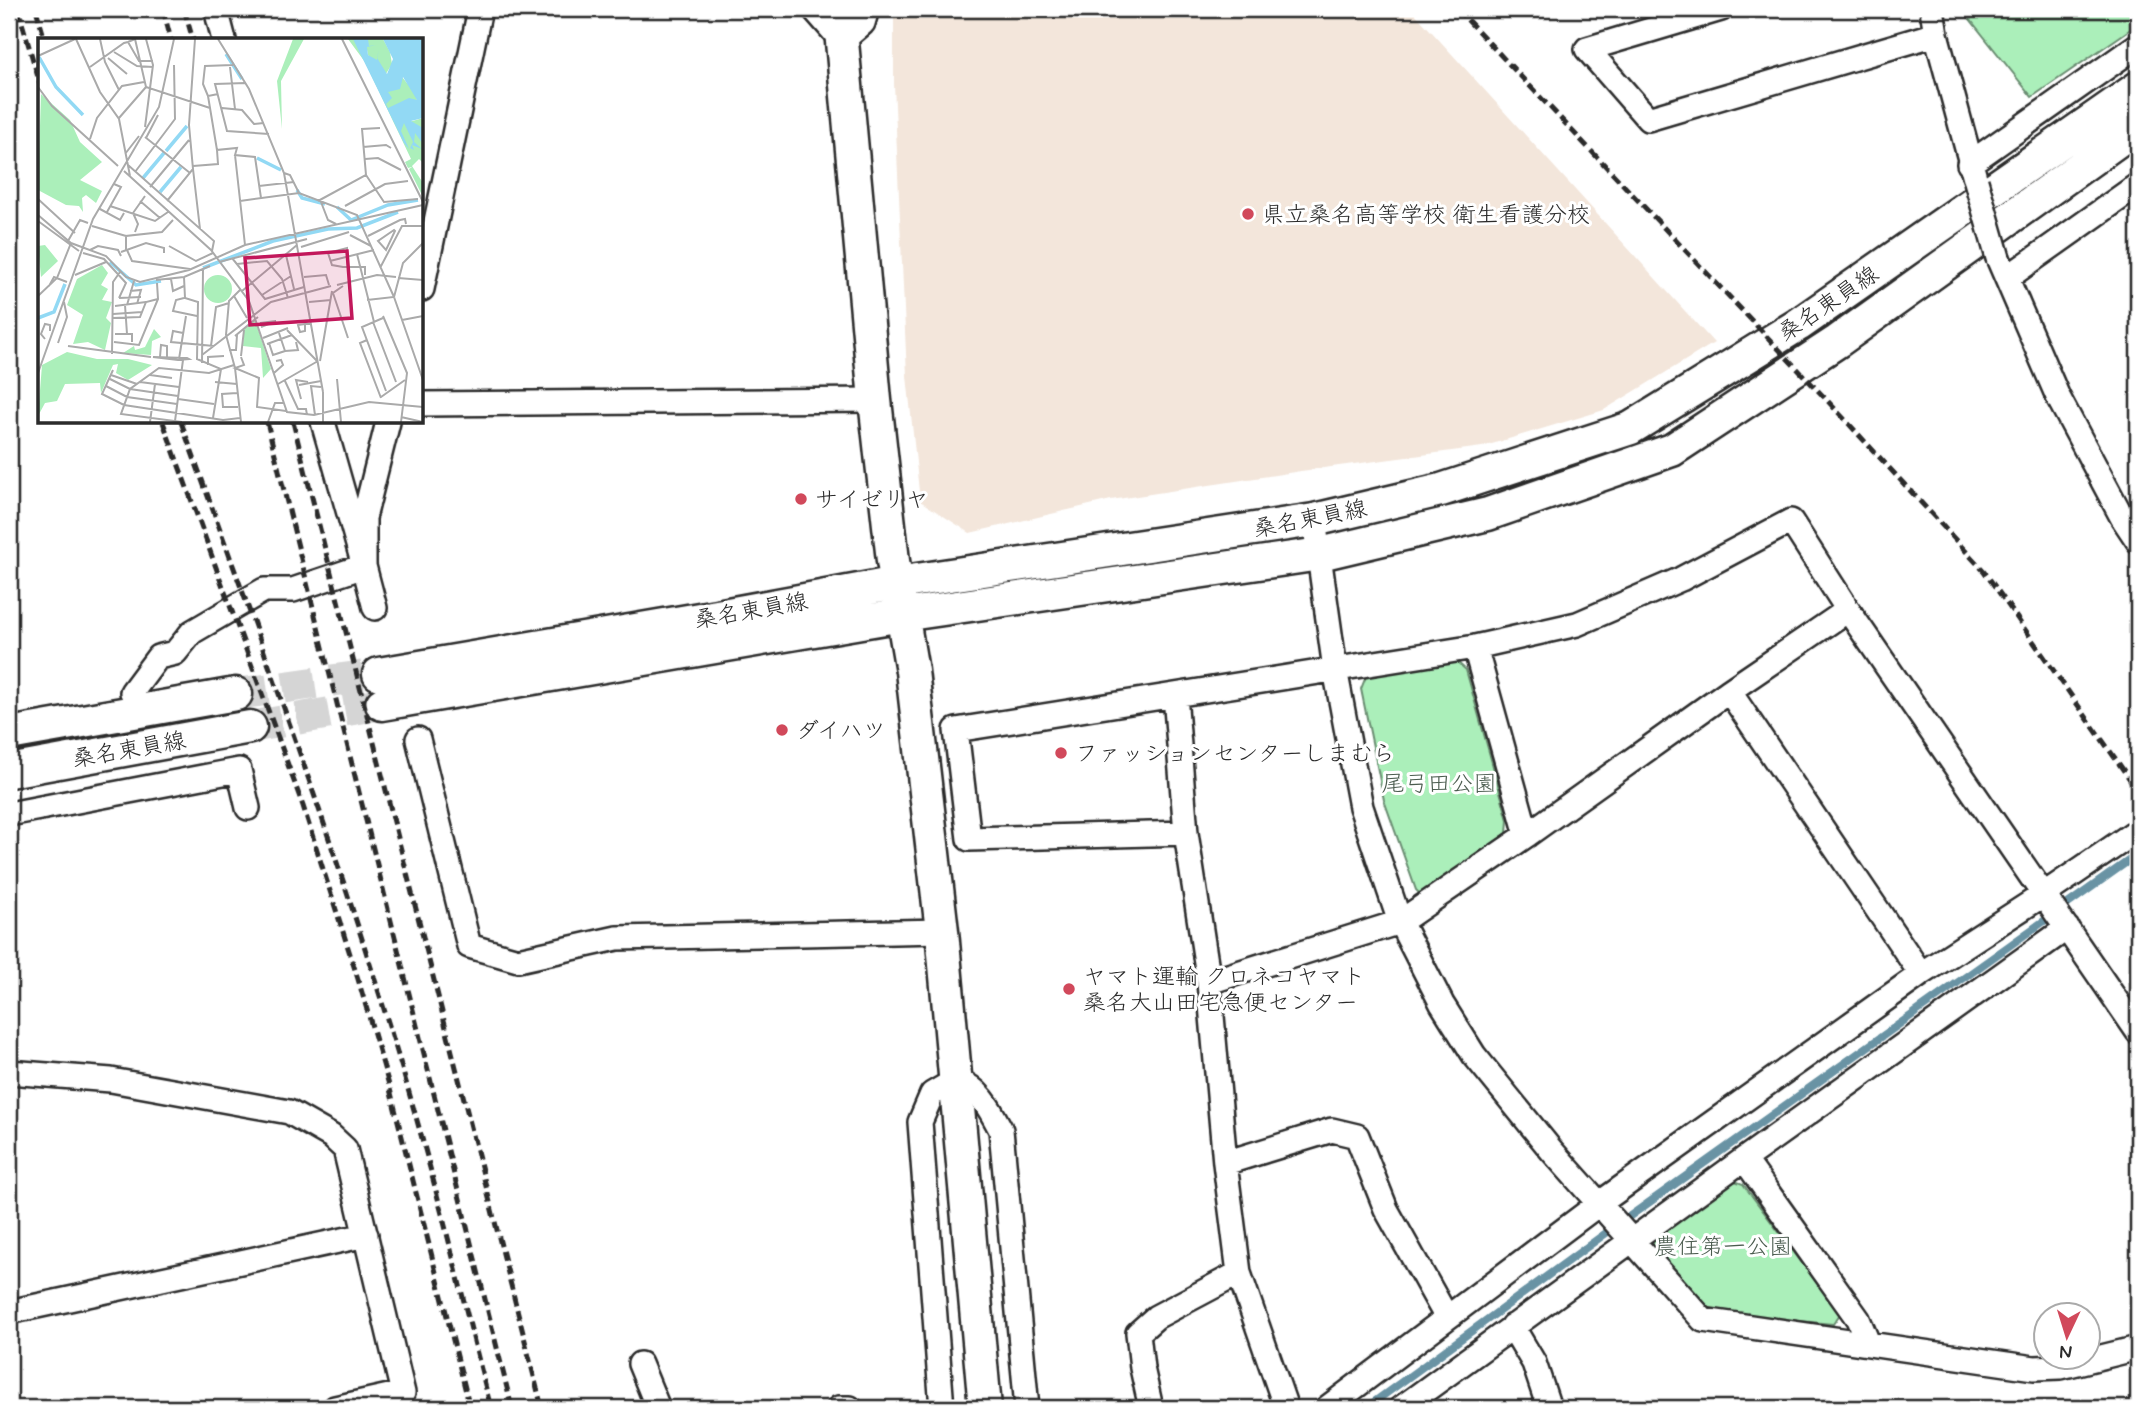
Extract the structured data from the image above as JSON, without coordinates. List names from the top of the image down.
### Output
{
  "streets": {
    "main road": ["桑名東員線"]
  },
  "parks": ["尾弓田公園", "農住第一公園"],
  "places": [
    "県立桑名高等学校 衛生看護分校",
    "サイゼリヤ",
    "ダイハツ",
    "ファッションセンターしまむら",
    "ヤマト運輸 クロネコヤマト 桑名大山田宅急便センター"
  ],
  "north": "bottom"
}
